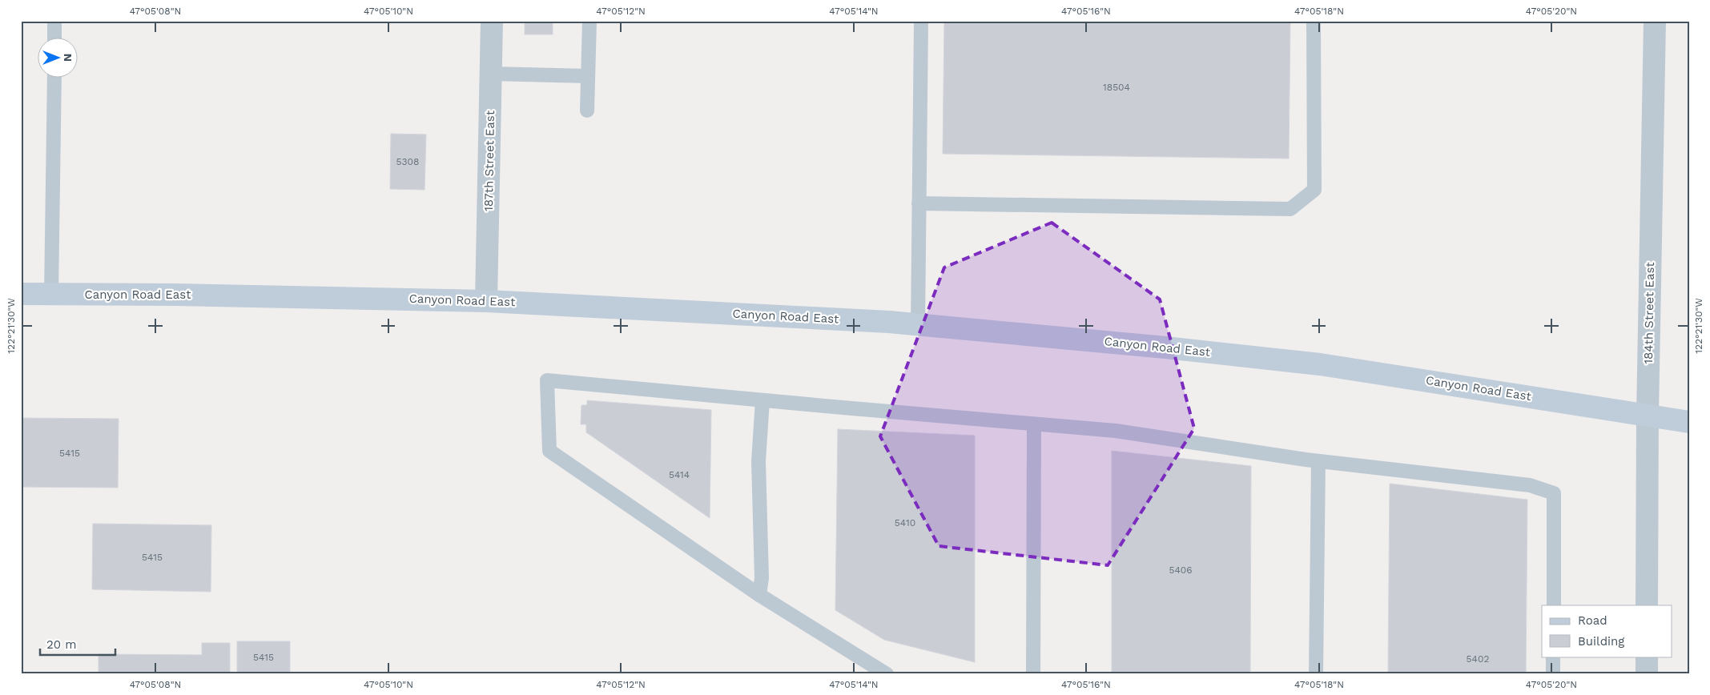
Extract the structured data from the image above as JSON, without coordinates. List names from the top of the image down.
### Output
{
  "streets": {
    "main road": ["Canyon Road East"],
    "street": ["187th Street East", "184th Street East"]
  },
  "crossings": [
    ["187th Street East", "Canyon Road East"],
    ["Canyon Road East", "184th Street East"]
  ],
  "house_numbers": [
    "18504",
    "5308",
    "5415",
    "5414",
    "5410",
    "5415",
    "5406",
    "5415",
    "5402"
  ],
  "legend": ["Road", "Building"],
  "scale_bar": "20 m",
  "north": "right",
  "coordinates": [
    "47°05'08\"N",
    "47°05'10\"N",
    "47°05'12\"N",
    "47°05'14\"N",
    "47°05'16\"N",
    "47°05'18\"N",
    "47°05'20\"N",
    "122°21'30\"W"
  ]
}
